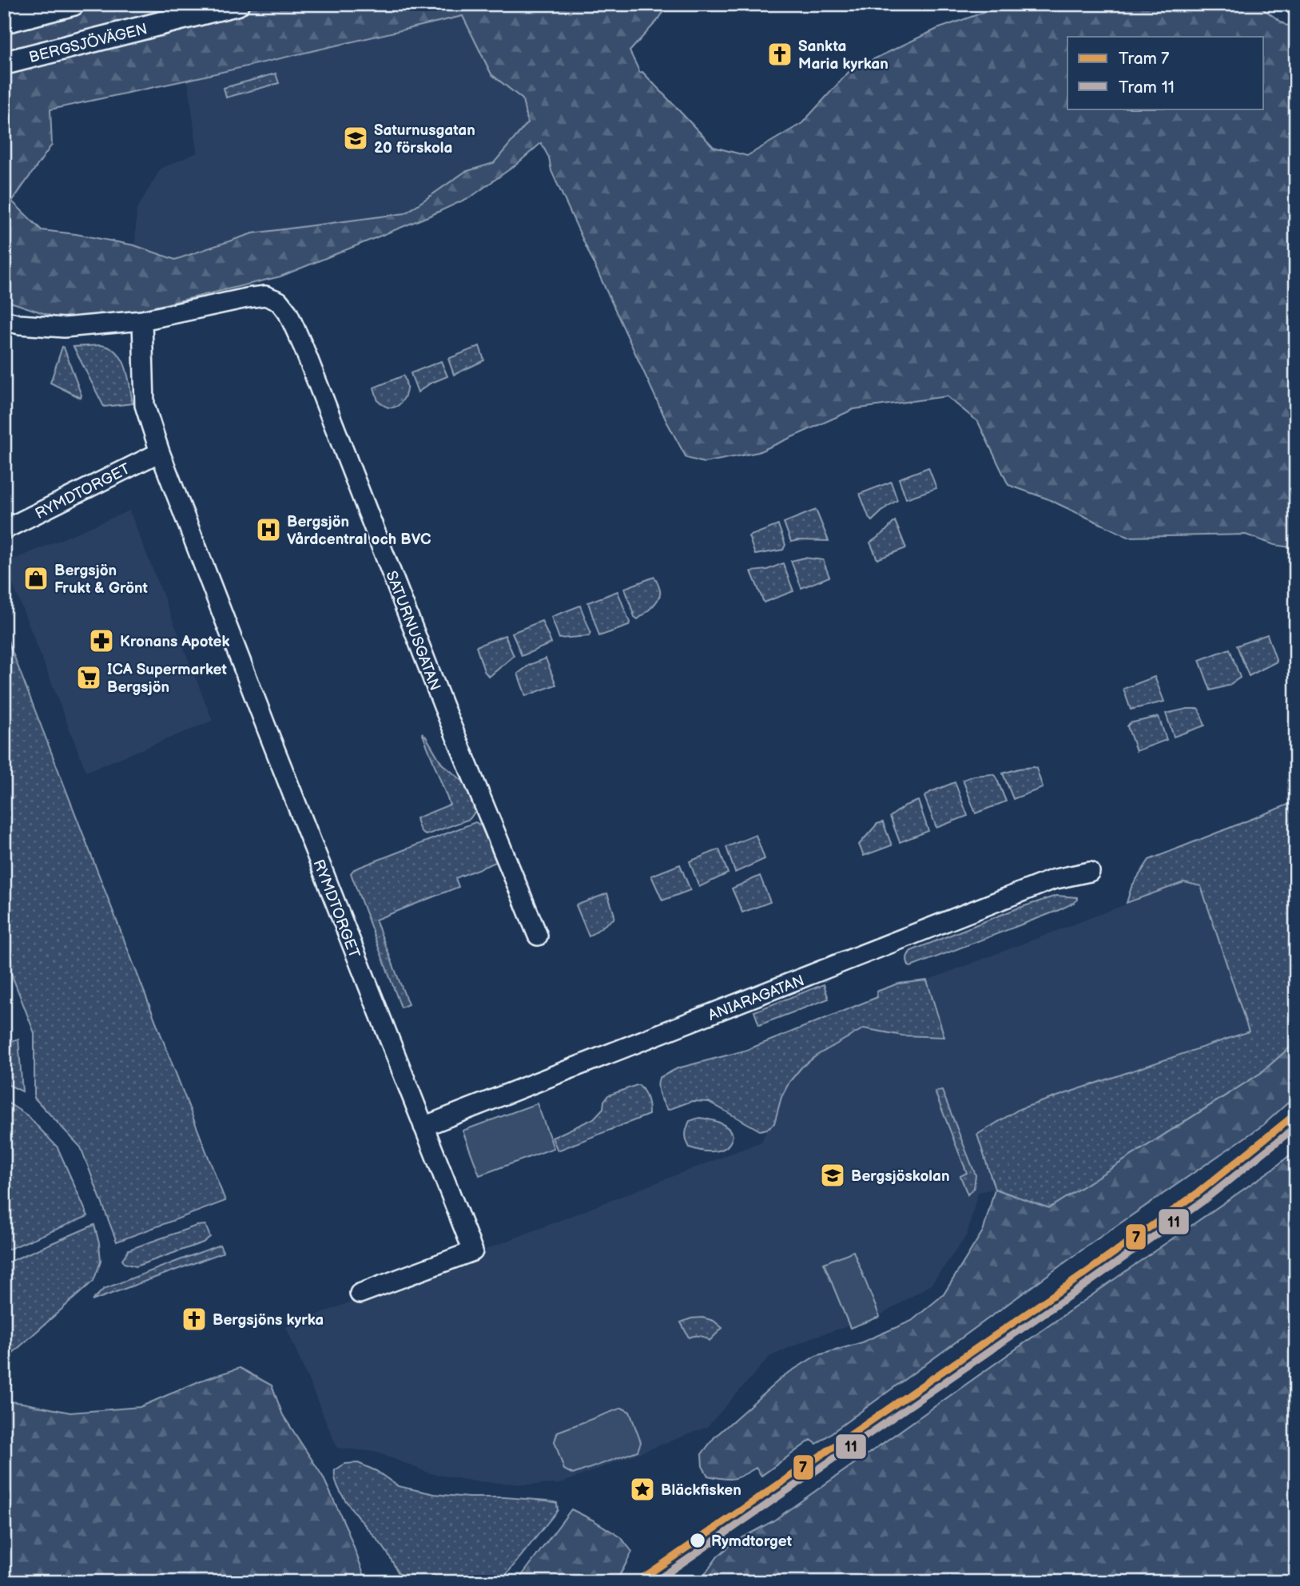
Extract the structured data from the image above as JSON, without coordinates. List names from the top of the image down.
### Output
{
  "streets": {
    "street": [
      "BERGSJÖVÄGEN",
      "RYMDTORGET",
      "SATURNUSGATAN",
      "ANIARAGATAN"
    ]
  },
  "crossings": [
    ["RYMDTORGET", "SATURNUSGATAN"],
    ["RYMDTORGET", "ANIARAGATAN"]
  ],
  "places": {
    "church": ["Sankta Maria kyrkan", "Bergsjöns kyrka"],
    "school or university": ["Saturnusgatan 20 förskola", "Bergsjöskolan"],
    "hospital": ["Bergsjön Vårdcentral och BVC"],
    "shop": ["Bergsjön Frukt & Grönt"],
    "pharmacy": ["Kronans Apotek"],
    "supermarket": ["ICA Supermarket Bergsjön"],
    "place": ["Bläckfisken"],
    "other": ["Rymdtorget"]
  },
  "lines": ["tram line 7", "tram line 11"],
  "legend": ["Tram 7", "Tram 11"]
}
